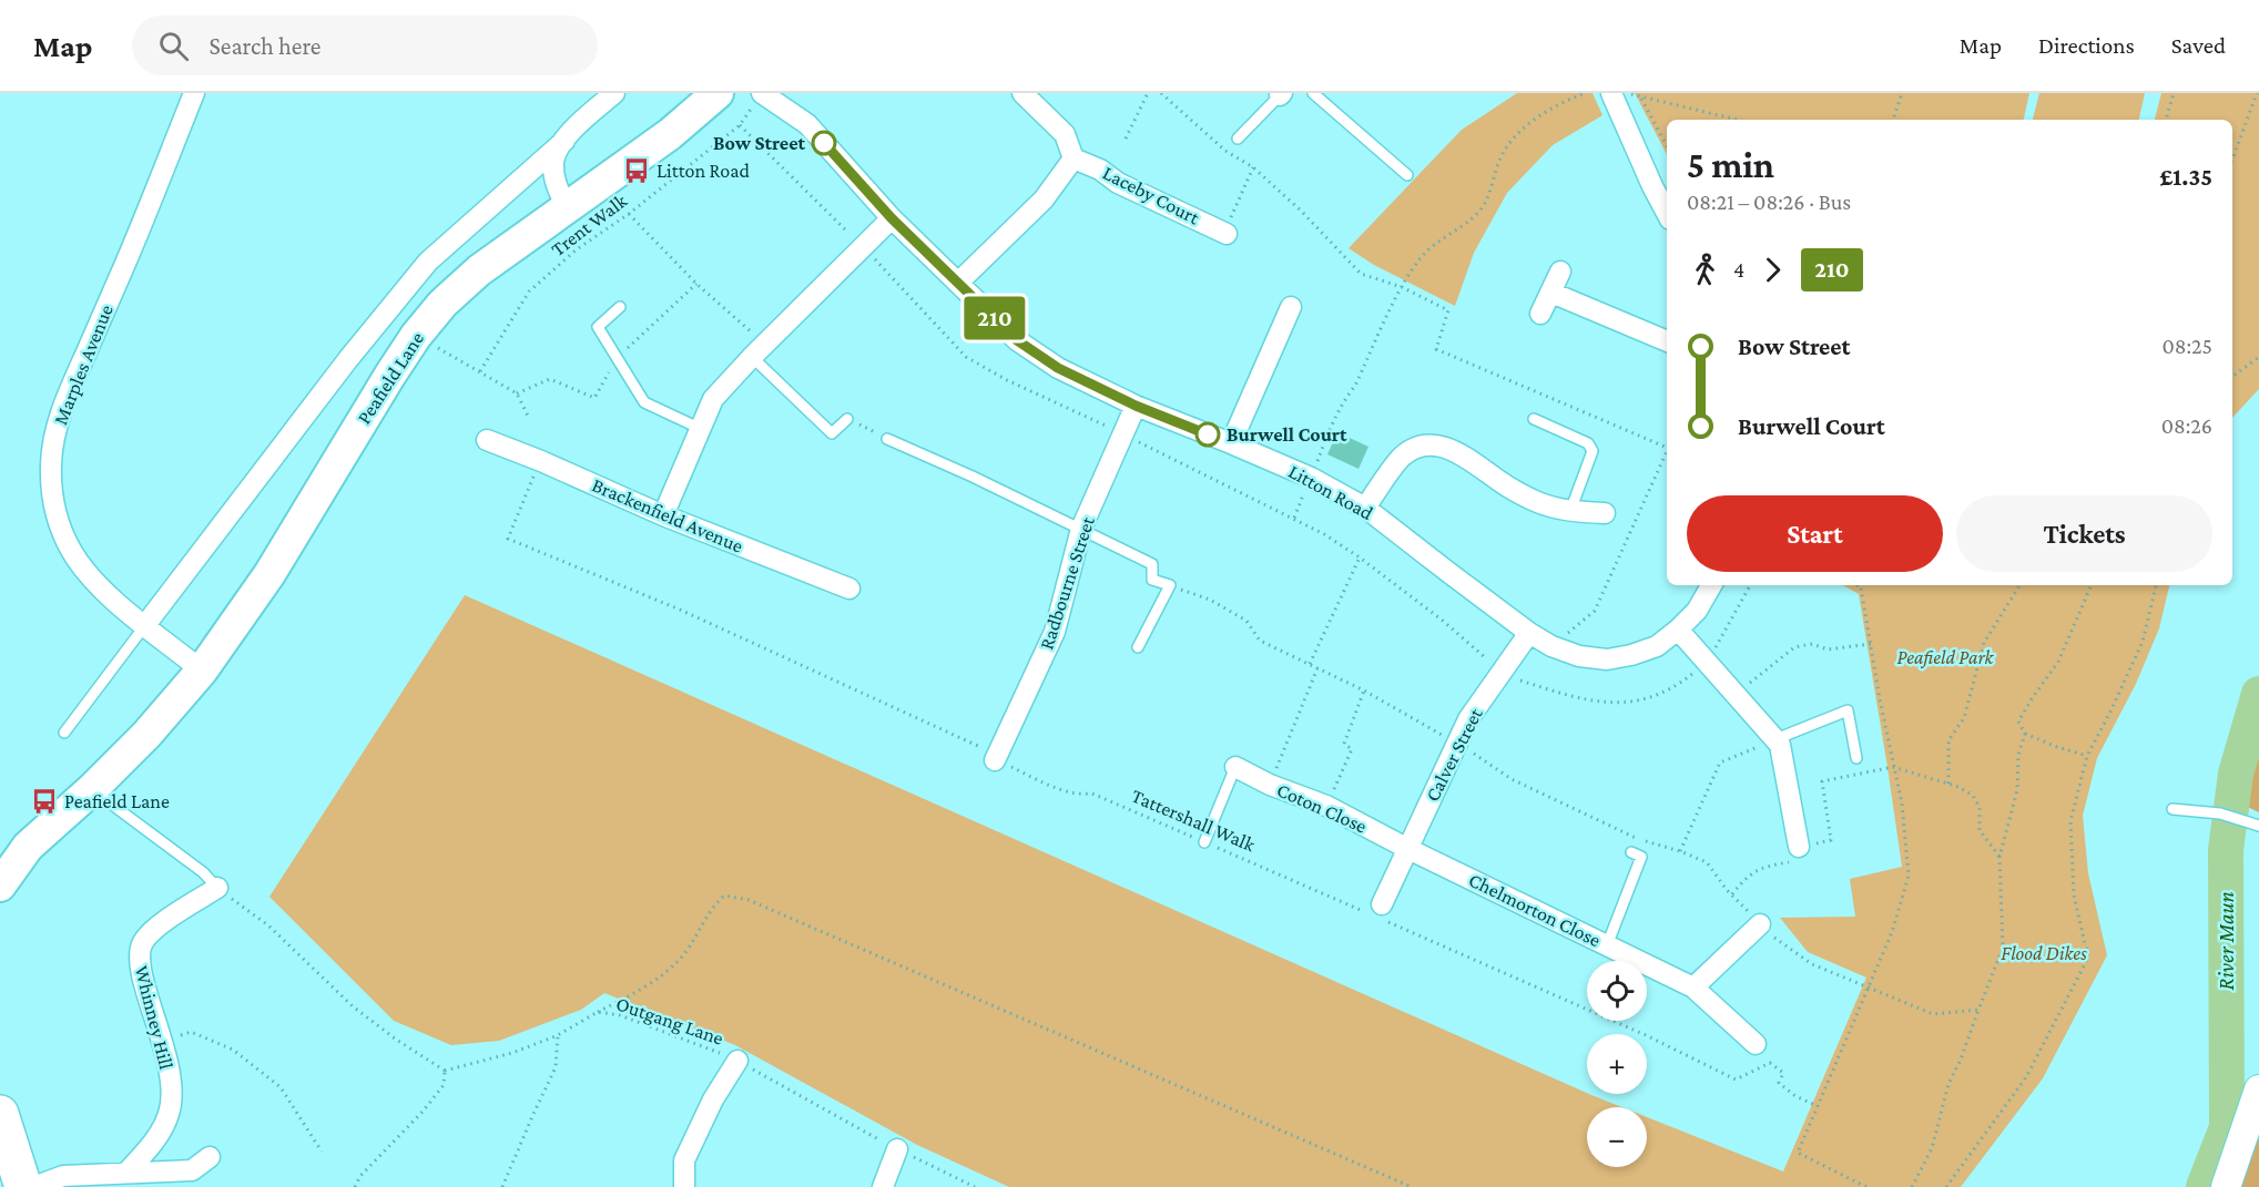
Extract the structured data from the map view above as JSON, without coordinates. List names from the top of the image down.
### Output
{
  "streets": {
    "main road": ["Peafield Lane"],
    "street": [
      "Laceby Court",
      "Marples Avenue",
      "Litton Road",
      "Brackenfield Avenue",
      "Radbourne Street",
      "Calver Street",
      "Coton Close",
      "Chelmorton Close",
      "Whinney Hill"
    ],
    "path": ["Trent Walk", "Tattershall Walk", "Outgang Lane"]
  },
  "crossings": [
    ["Marples Avenue", "Peafield Lane"],
    ["Litton Road", "Radbourne Street"],
    ["Litton Road", "Calver Street"],
    ["Brackenfield Avenue", "Tattershall Walk"],
    ["Radbourne Street", "Tattershall Walk"],
    ["Calver Street", "Coton Close"],
    ["Calver Street", "Tattershall Walk"],
    ["Calver Street", "Chelmorton Close"],
    ["Coton Close", "Chelmorton Close"]
  ],
  "water": ["River Maun"],
  "parks": ["Peafield Park", "Flood Dikes"],
  "places": {
    "other": ["Bow Street", "Burwell Court"],
    "bus stop": ["Litton Road", "Peafield Lane"]
  },
  "lines": ["bus line 210"],
  "page": {
    "header": "Map",
    "search": "Search here",
    "nav": ["Map", "Directions", "Saved"],
    "on_map": "210",
    "heading": ["5 min", "08:21 – 08:26 · Bus", "£1.35"],
    "legs": ["4", "210"],
    "list": [
      {
        "name": "Bow Street",
        "value": "08:25"
      },
      {
        "name": "Burwell Court",
        "value": "08:26"
      }
    ],
    "buttons": ["Start", "Tickets"],
    "map_buttons": ["+", "−"]
  }
}
